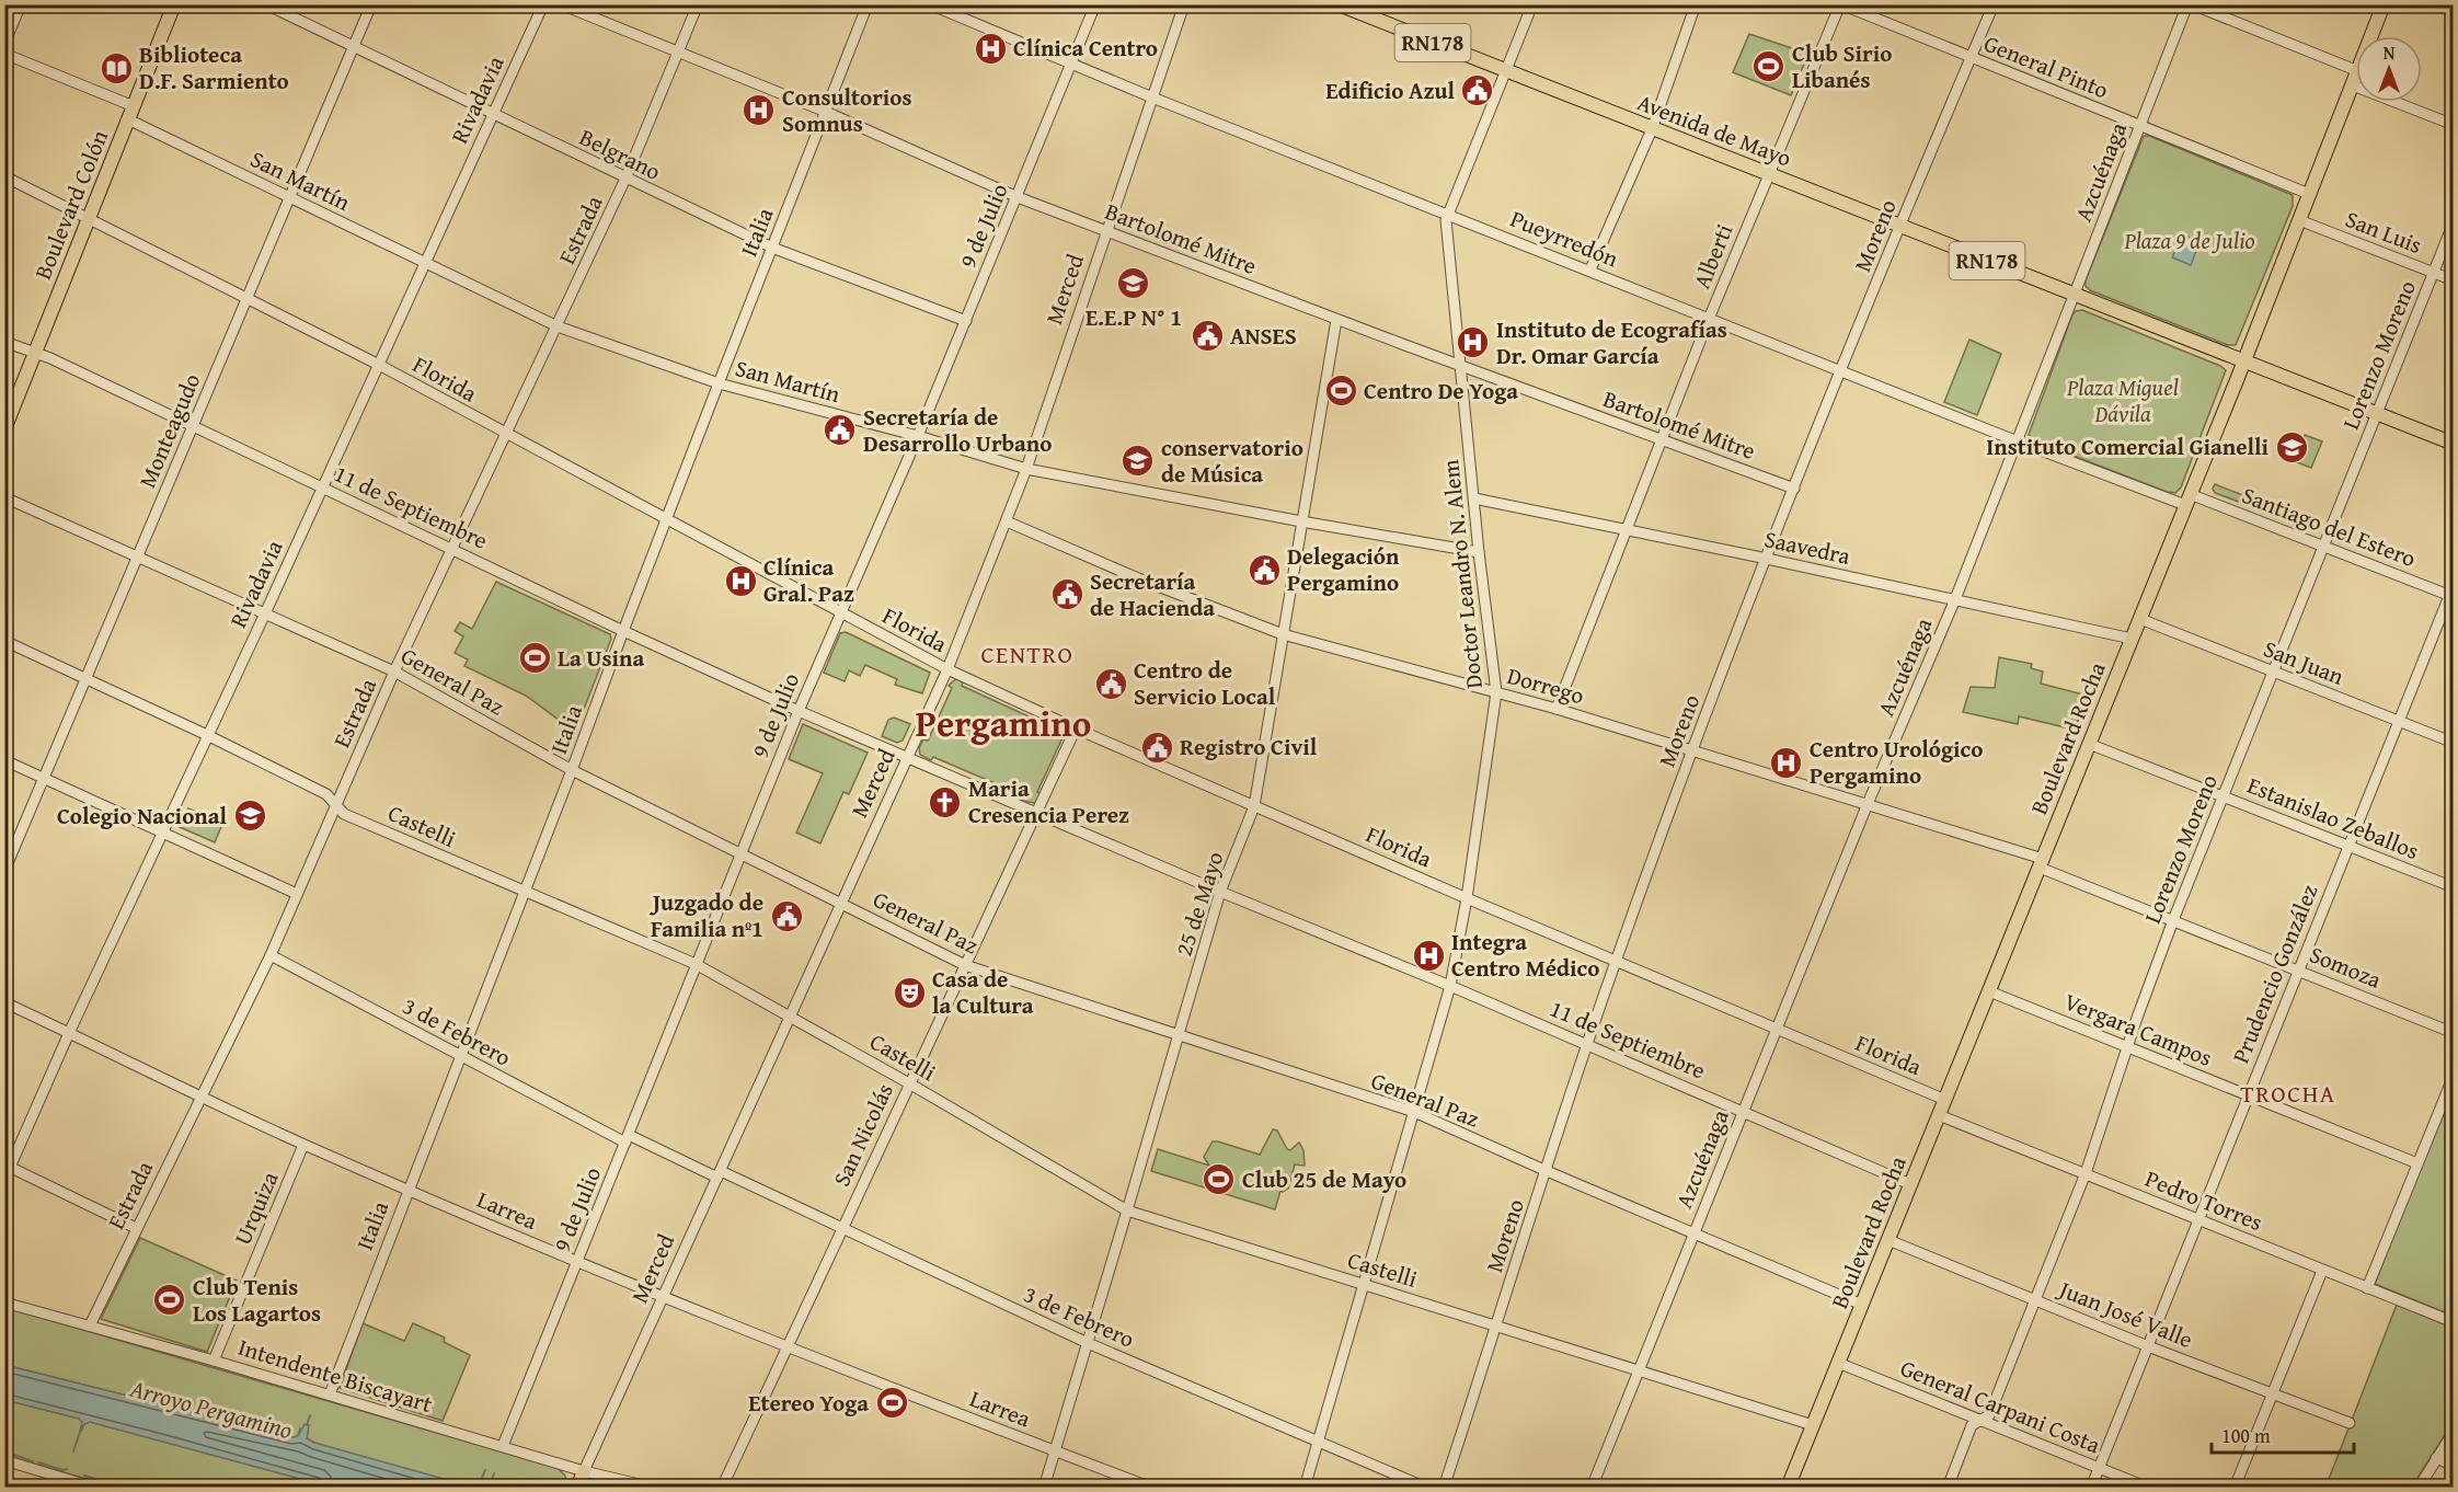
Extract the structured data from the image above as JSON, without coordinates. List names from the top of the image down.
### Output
{
  "streets": {
    "main road": [
      "RN178",
      "Avenida de Mayo",
      "Boulevard Colón",
      "Merced",
      "Boulevard Rocha"
    ],
    "street": [
      "General Pinto",
      "Rivadavia",
      "Belgrano",
      "Azcuénaga",
      "San Martín",
      "9 de Julio",
      "Estrada",
      "Italia",
      "San Luis",
      "Moreno",
      "Bartolomé Mitre",
      "Pueyrredón",
      "Alberti",
      "Lorenzo Moreno",
      "Florida",
      "Monteagudo",
      "11 de Septiembre",
      "Santiago del Estero",
      "Saavedra",
      "Doctor Leandro N. Alem",
      "San Juan",
      "General Paz",
      "Dorrego",
      "Estanislao Zeballos",
      "Castelli",
      "25 de Mayo",
      "Somoza",
      "Prudencio González",
      "Vergara Campos",
      "3 de Febrero",
      "San Nicolás",
      "Pedro Torres",
      "Urquiza",
      "Larrea",
      "Juan José Valle",
      "Intendente Biscayart",
      "General Carpani Costa"
    ]
  },
  "crossings": [
    ["RN178", "Avenida de Mayo"],
    ["RN178", "Azcuénaga"],
    ["RN178", "Lorenzo Moreno"],
    ["RN178", "Boulevard Rocha"],
    ["General Pinto", "Azcuénaga"],
    ["General Pinto", "Moreno"],
    ["General Pinto", "Alberti"],
    ["General Pinto", "Boulevard Rocha"],
    ["Rivadavia", "Belgrano"],
    ["Rivadavia", "San Martín"],
    ["Rivadavia", "Florida"],
    ["Rivadavia", "11 de Septiembre"],
    ["Rivadavia", "General Paz"],
    ["Rivadavia", "Castelli"],
    ["Rivadavia", "Larrea"],
    ["Avenida de Mayo", "Azcuénaga"],
    ["Avenida de Mayo", "Moreno"],
    ["Avenida de Mayo", "Alberti"],
    ["Avenida de Mayo", "Doctor Leandro N. Alem"],
    ["Belgrano", "9 de Julio"],
    ["Belgrano", "Estrada"],
    ["Belgrano", "Italia"],
    ["Belgrano", "Monteagudo"],
    ["Azcuénaga", "Pueyrredón"],
    ["Azcuénaga", "Florida"],
    ["Azcuénaga", "11 de Septiembre"],
    ["Azcuénaga", "Saavedra"],
    ["Azcuénaga", "General Paz"],
    ["Azcuénaga", "Dorrego"],
    ["Azcuénaga", "Castelli"],
    ["San Martín", "Boulevard Colón"],
    ["San Martín", "9 de Julio"],
    ["San Martín", "Estrada"],
    ["San Martín", "Italia"],
    ["San Martín", "Merced"],
    ["San Martín", "Monteagudo"],
    ["San Martín", "Doctor Leandro N. Alem"],
    ["San Martín", "25 de Mayo"],
    ["Boulevard Colón", "Florida"],
    ["Boulevard Colón", "11 de Septiembre"],
    ["9 de Julio", "Bartolomé Mitre"],
    ["9 de Julio", "Pueyrredón"],
    ["9 de Julio", "Florida"],
    ["9 de Julio", "11 de Septiembre"],
    ["9 de Julio", "General Paz"],
    ["9 de Julio", "Castelli"],
    ["9 de Julio", "3 de Febrero"],
    ["9 de Julio", "Larrea"],
    ["9 de Julio", "Intendente Biscayart"],
    ["Estrada", "Bartolomé Mitre"],
    ["Estrada", "Florida"],
    ["Estrada", "11 de Septiembre"],
    ["Estrada", "General Paz"],
    ["Estrada", "Castelli"],
    ["Estrada", "3 de Febrero"],
    ["Estrada", "Larrea"],
    ["Estrada", "Intendente Biscayart"],
    ["Italia", "Bartolomé Mitre"],
    ["Italia", "Florida"],
    ["Italia", "11 de Septiembre"],
    ["Italia", "General Paz"],
    ["Italia", "Castelli"],
    ["Italia", "3 de Febrero"],
    ["Italia", "Larrea"],
    ["Italia", "Intendente Biscayart"],
    ["San Luis", "Lorenzo Moreno"],
    ["San Luis", "Boulevard Rocha"],
    ["Moreno", "Bartolomé Mitre"],
    ["Moreno", "Pueyrredón"],
    ["Moreno", "Florida"],
    ["Moreno", "11 de Septiembre"],
    ["Moreno", "Saavedra"],
    ["Moreno", "General Paz"],
    ["Moreno", "Dorrego"],
    ["Moreno", "Castelli"],
    ["Bartolomé Mitre", "Alberti"],
    ["Bartolomé Mitre", "Merced"],
    ["Bartolomé Mitre", "Doctor Leandro N. Alem"],
    ["Bartolomé Mitre", "25 de Mayo"],
    ["Pueyrredón", "Alberti"],
    ["Pueyrredón", "Merced"],
    ["Pueyrredón", "Santiago del Estero"],
    ["Pueyrredón", "Doctor Leandro N. Alem"],
    ["Pueyrredón", "Boulevard Rocha"],
    ["Alberti", "Saavedra"],
    ["Alberti", "Dorrego"],
    ["Merced", "Florida"],
    ["Merced", "11 de Septiembre"],
    ["Merced", "General Paz"],
    ["Merced", "Dorrego"],
    ["Merced", "Castelli"],
    ["Merced", "3 de Febrero"],
    ["Merced", "Larrea"],
    ["Merced", "Intendente Biscayart"],
    ["Lorenzo Moreno", "Santiago del Estero"],
    ["Lorenzo Moreno", "San Juan"],
    ["Lorenzo Moreno", "Estanislao Zeballos"],
    ["Lorenzo Moreno", "Somoza"],
    ["Lorenzo Moreno", "Vergara Campos"],
    ["Lorenzo Moreno", "Pedro Torres"],
    ["Lorenzo Moreno", "Juan José Valle"],
    ["Lorenzo Moreno", "General Carpani Costa"],
    ["Florida", "Monteagudo"],
    ["Florida", "Doctor Leandro N. Alem"],
    ["Florida", "Boulevard Rocha"],
    ["Florida", "25 de Mayo"],
    ["Florida", "San Nicolás"],
    ["Monteagudo", "11 de Septiembre"],
    ["Monteagudo", "General Paz"],
    ["Monteagudo", "Castelli"],
    ["11 de Septiembre", "Doctor Leandro N. Alem"],
    ["11 de Septiembre", "Boulevard Rocha"],
    ["11 de Septiembre", "25 de Mayo"],
    ["11 de Septiembre", "San Nicolás"],
    ["Santiago del Estero", "Boulevard Rocha"],
    ["Santiago del Estero", "Prudencio González"],
    ["Saavedra", "Doctor Leandro N. Alem"],
    ["Saavedra", "Boulevard Rocha"],
    ["Doctor Leandro N. Alem", "General Paz"],
    ["Doctor Leandro N. Alem", "Dorrego"],
    ["Doctor Leandro N. Alem", "Castelli"],
    ["Doctor Leandro N. Alem", "3 de Febrero"],
    ["San Juan", "Boulevard Rocha"],
    ["San Juan", "Prudencio González"],
    ["General Paz", "Boulevard Rocha"],
    ["General Paz", "25 de Mayo"],
    ["General Paz", "San Nicolás"],
    ["Dorrego", "Boulevard Rocha"],
    ["Dorrego", "25 de Mayo"],
    ["Dorrego", "Somoza"],
    ["Boulevard Rocha", "Estanislao Zeballos"],
    ["Boulevard Rocha", "Castelli"],
    ["Boulevard Rocha", "Somoza"],
    ["Boulevard Rocha", "Vergara Campos"],
    ["Boulevard Rocha", "Pedro Torres"],
    ["Boulevard Rocha", "Juan José Valle"],
    ["Boulevard Rocha", "General Carpani Costa"],
    ["Estanislao Zeballos", "Prudencio González"],
    ["Castelli", "25 de Mayo"],
    ["Castelli", "San Nicolás"],
    ["25 de Mayo", "3 de Febrero"],
    ["25 de Mayo", "Larrea"],
    ["Somoza", "Prudencio González"],
    ["Prudencio González", "Vergara Campos"],
    ["Prudencio González", "Pedro Torres"],
    ["Prudencio González", "Juan José Valle"],
    ["Prudencio González", "General Carpani Costa"],
    ["3 de Febrero", "San Nicolás"],
    ["San Nicolás", "Larrea"],
    ["Urquiza", "Larrea"],
    ["Urquiza", "Intendente Biscayart"]
  ],
  "districts": ["CENTRO", "Pergamino", "TROCHA"],
  "water": ["Arroyo Pergamino"],
  "parks": ["Plaza 9 de Julio", "Plaza Miguel Dávila"],
  "places": {
    "hospital": [
      "Clínica Centro",
      "Consultorios Somnus",
      "Instituto de Ecografías Dr. Omar García",
      "Clínica Gral. Paz",
      "Centro Urológico Pergamino",
      "Integra Centro Médico"
    ],
    "sports": [
      "Club Sirio Libanés",
      "Centro De Yoga",
      "La Usina",
      "Club 25 de Mayo",
      "Club Tenis Los Lagartos",
      "Etereo Yoga"
    ],
    "library": ["Biblioteca D.F. Sarmiento"],
    "public building": [
      "Edificio Azul",
      "ANSES",
      "Secretaría de Desarrollo Urbano",
      "Delegación Pergamino",
      "Secretaría de Hacienda",
      "Centro de Servicio Local",
      "Registro Civil",
      "Juzgado de Familia nº1"
    ],
    "school or university": [
      "E.E.P N° 1",
      "Instituto Comercial Gianelli",
      "conservatorio de Música",
      "Colegio Nacional"
    ],
    "church": ["Maria Cresencia Perez"],
    "theatre": ["Casa de la Cultura"]
  },
  "scale_bar": "100 m",
  "north": "top"
}
